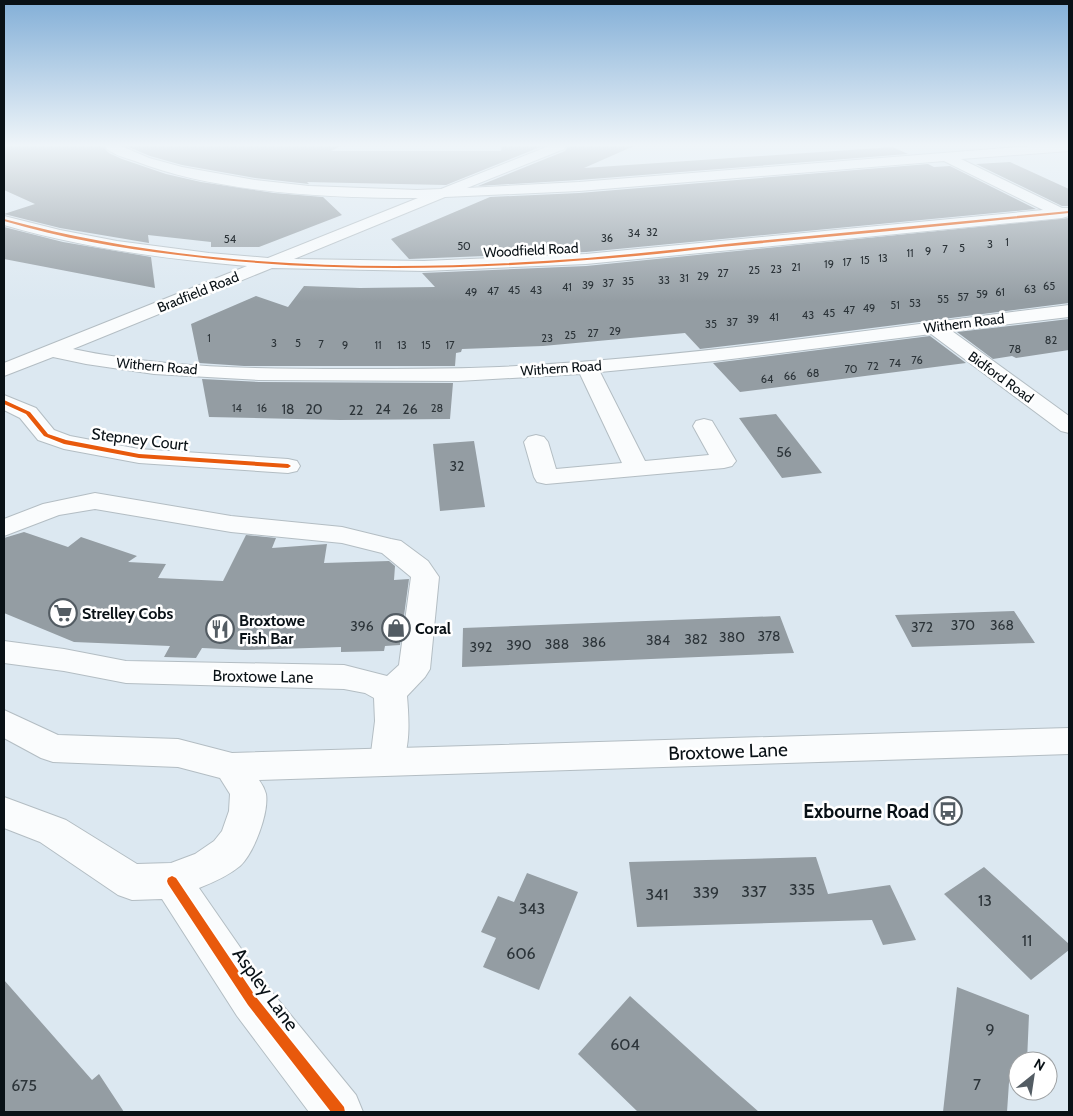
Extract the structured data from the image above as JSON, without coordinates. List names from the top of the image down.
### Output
{
  "streets": {
    "street": [
      "Woodfield Road",
      "Bradfield Road",
      "Withern Road",
      "Bidford Road",
      "Stepney Court",
      "Broxtowe Lane",
      "Aspley Lane"
    ]
  },
  "crossings": [
    ["Woodfield Road", "Bradfield Road"],
    ["Bradfield Road", "Withern Road"],
    ["Withern Road", "Bidford Road"]
  ],
  "places": {
    "supermarket": ["Strelley Cobs"],
    "shop": ["Coral"],
    "restaurant": ["Broxtowe Fish Bar"],
    "bus stop": ["Exbourne Road"]
  },
  "house_numbers": [
    "32",
    "34",
    "36",
    "54",
    "1",
    "3",
    "50",
    "5",
    "7",
    "9",
    "11",
    "13",
    "15",
    "17",
    "19",
    "21",
    "23",
    "25",
    "27",
    "29",
    "31",
    "33",
    "35",
    "37",
    "39",
    "65",
    "41",
    "63",
    "45",
    "43",
    "47",
    "49",
    "61",
    "59",
    "57",
    "55",
    "53",
    "51",
    "49",
    "47",
    "45",
    "43",
    "41",
    "39",
    "37",
    "35",
    "29",
    "27",
    "25",
    "1",
    "23",
    "82",
    "3",
    "5",
    "7",
    "9",
    "11",
    "13",
    "15",
    "17",
    "78",
    "76",
    "74",
    "72",
    "70",
    "68",
    "66",
    "64",
    "14",
    "16",
    "28",
    "18",
    "20",
    "24",
    "26",
    "22",
    "56",
    "32",
    "370",
    "368",
    "396",
    "372",
    "378",
    "380",
    "382",
    "384",
    "386",
    "388",
    "390",
    "392",
    "335",
    "337",
    "339",
    "341",
    "13",
    "343",
    "11",
    "606",
    "9",
    "604",
    "7",
    "675"
  ],
  "north": "top right"
}
